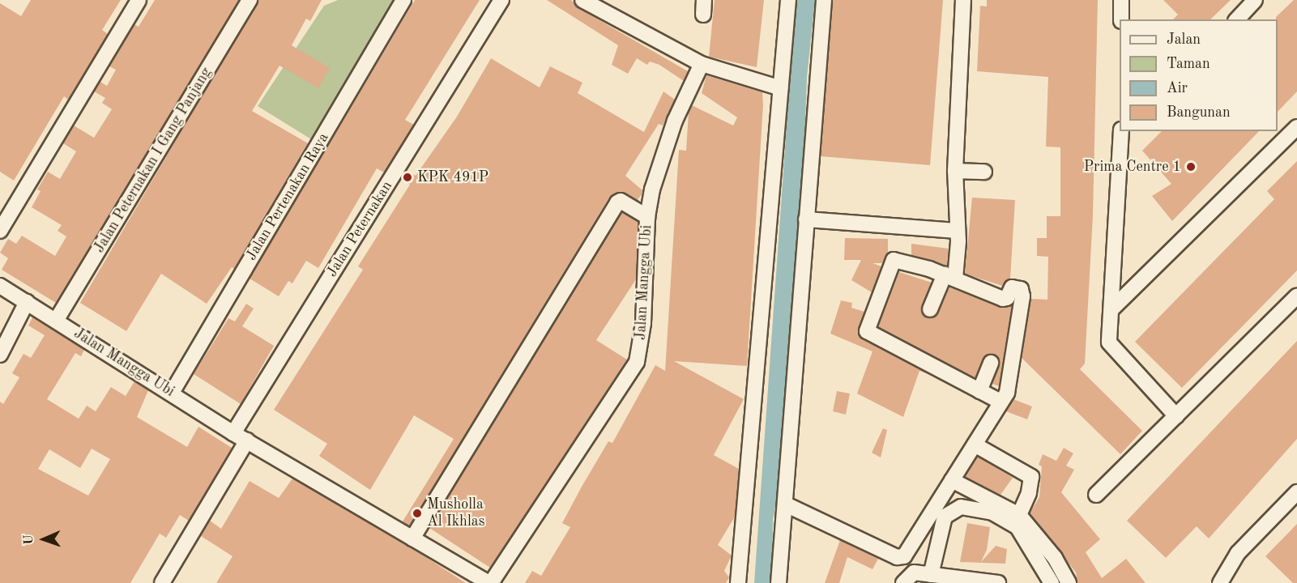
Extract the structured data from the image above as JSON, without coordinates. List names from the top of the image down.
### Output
{
  "streets": {
    "street": [
      "Jalan Peternakan I Gang Panjang",
      "Jalan Pertenakan Raya",
      "Jalan Peternakan",
      "Jalan Mangga Ubi"
    ]
  },
  "crossings": [
    ["Jalan Peternakan I Gang Panjang", "Jalan Mangga Ubi"],
    ["Jalan Pertenakan Raya", "Jalan Mangga Ubi"],
    ["Jalan Peternakan", "Jalan Mangga Ubi"]
  ],
  "places": ["Prima Centre 1", "KPK 491P", "Musholla Al Ikhlas"],
  "legend": [
    "Jalan",
    "Taman",
    "Air",
    "Bangunan"
  ],
  "north": "left"
}
